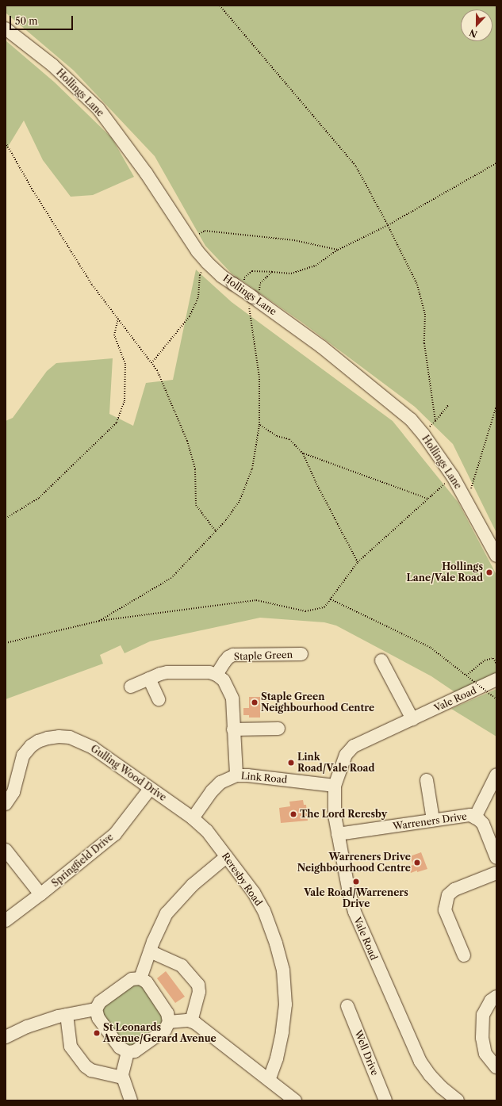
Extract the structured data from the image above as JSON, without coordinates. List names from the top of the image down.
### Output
{
  "streets": {
    "street": [
      "Hollings Lane",
      "Staple Green",
      "Vale Road",
      "Gulling Wood Drive",
      "Link Road",
      "Warreners Drive",
      "Springfield Drive",
      "Reresby Road",
      "Well Drive"
    ]
  },
  "crossings": [
    ["Vale Road", "Link Road"],
    ["Vale Road", "Warreners Drive"],
    ["Gulling Wood Drive", "Link Road"],
    ["Gulling Wood Drive", "Springfield Drive"],
    ["Gulling Wood Drive", "Reresby Road"],
    ["Link Road", "Reresby Road"]
  ],
  "places": [
    "Hollings Lane/Vale Road",
    "Staple Green Neighbourhood Centre",
    "Link Road/Vale Road",
    "The Lord Reresby",
    "Warreners Drive Neighbourhood Centre",
    "Vale Road/Warreners Drive",
    "St Leonards Avenue/Gerard Avenue"
  ],
  "scale_bar": "50 m",
  "north": "bottom"
}
